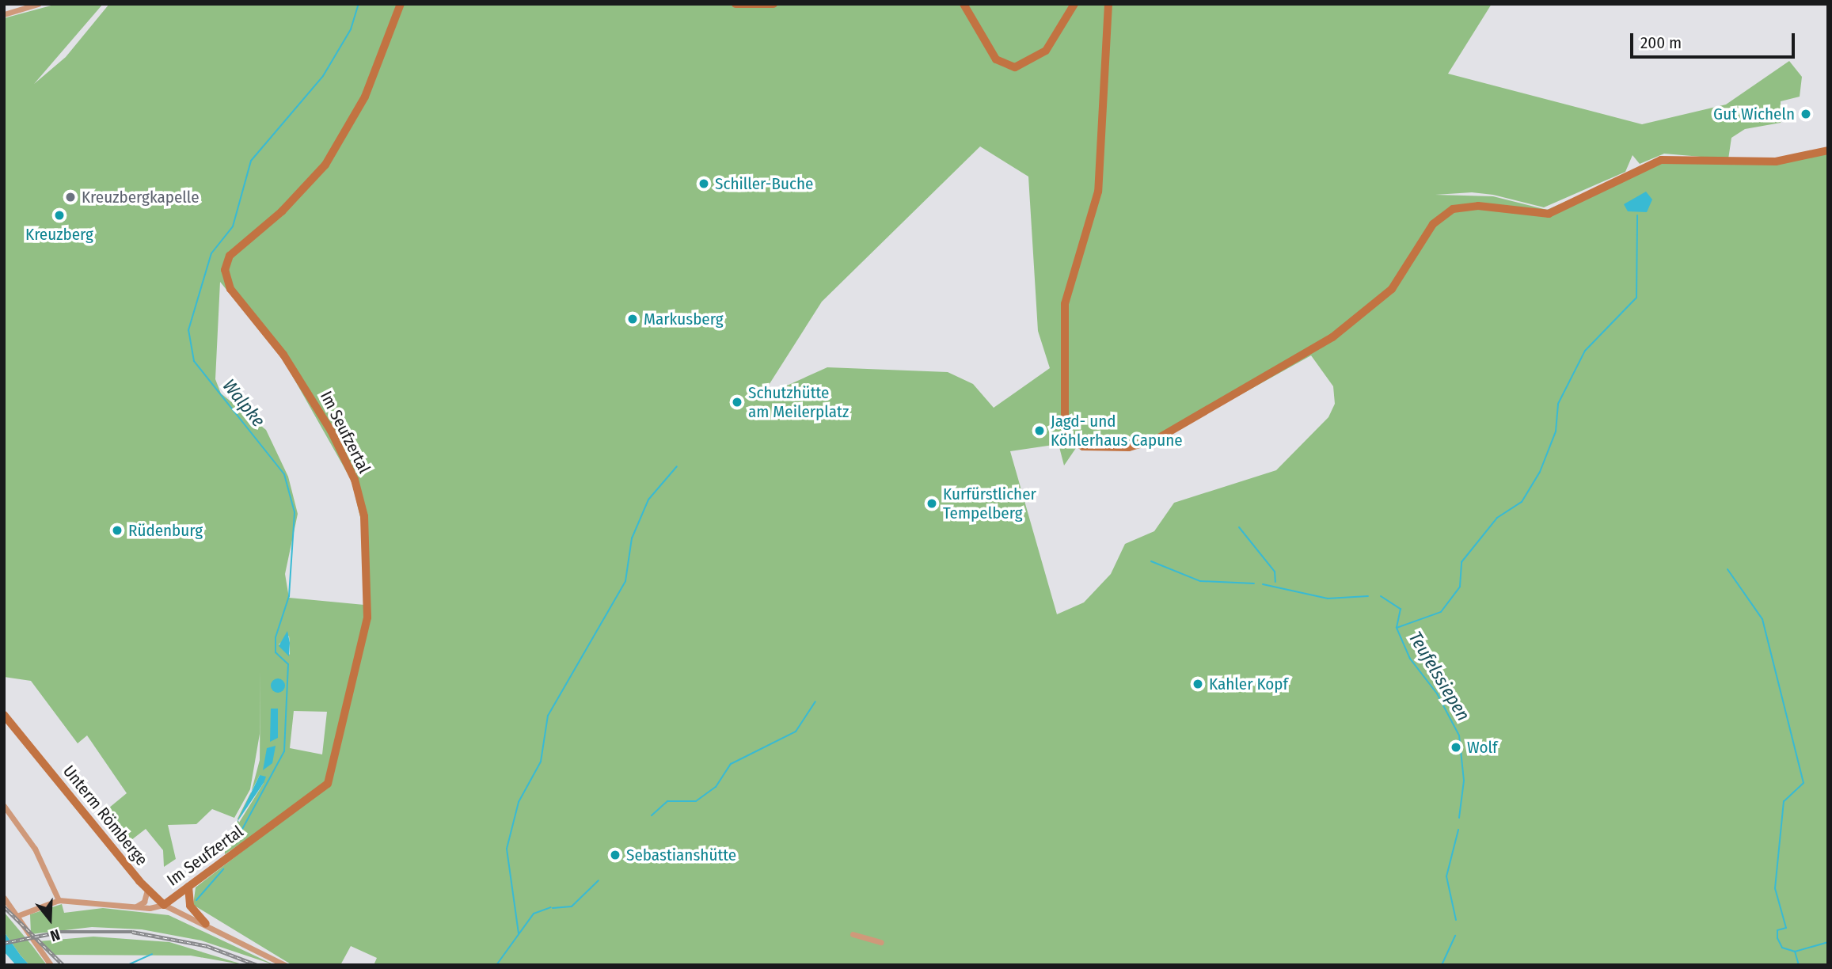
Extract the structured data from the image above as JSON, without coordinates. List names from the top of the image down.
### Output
{
  "streets": {
    "street": ["Im Seufzertal", "Unterm Römberge"]
  },
  "crossings": [
    ["Im Seufzertal", "Unterm Römberge"]
  ],
  "water": ["Walpke", "Teufelssiepen"],
  "places": [
    "Gut Wicheln",
    "Schiller-Buche",
    "Kreuzbergkapelle",
    "Kreuzberg",
    "Markusberg",
    "Schutzhütte am Meilerplatz",
    "Jagd- und Köhlerhaus Capune",
    "Kurfürstlicher Tempelberg",
    "Rüdenburg",
    "Kahler Kopf",
    "Wolf",
    "Sebastianshütte"
  ],
  "scale_bar": "200 m",
  "north": "bottom"
}
